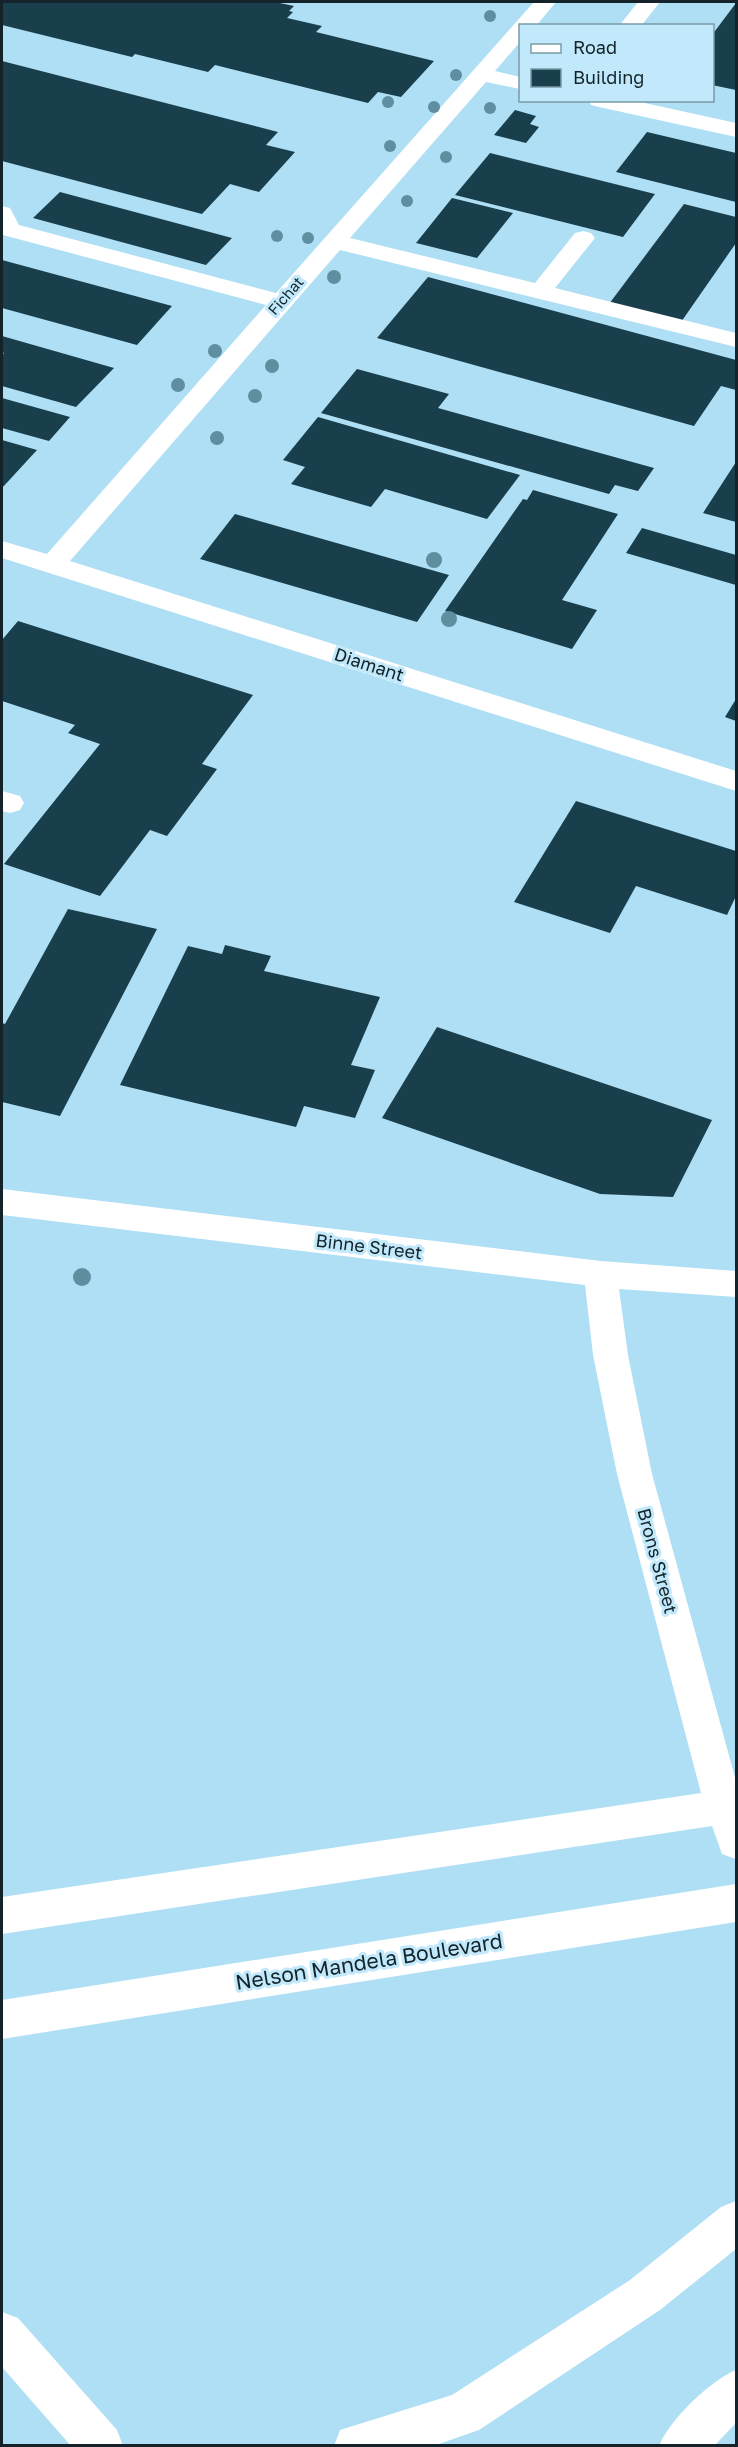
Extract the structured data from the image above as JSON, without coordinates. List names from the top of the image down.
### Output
{
  "streets": {
    "street": [
      "Fichat",
      "Diamant",
      "Binne Street",
      "Brons Street",
      "Nelson Mandela Boulevard"
    ]
  },
  "crossings": [
    ["Fichat", "Diamant"],
    ["Binne Street", "Brons Street"]
  ],
  "legend": ["Road", "Building"]
}
